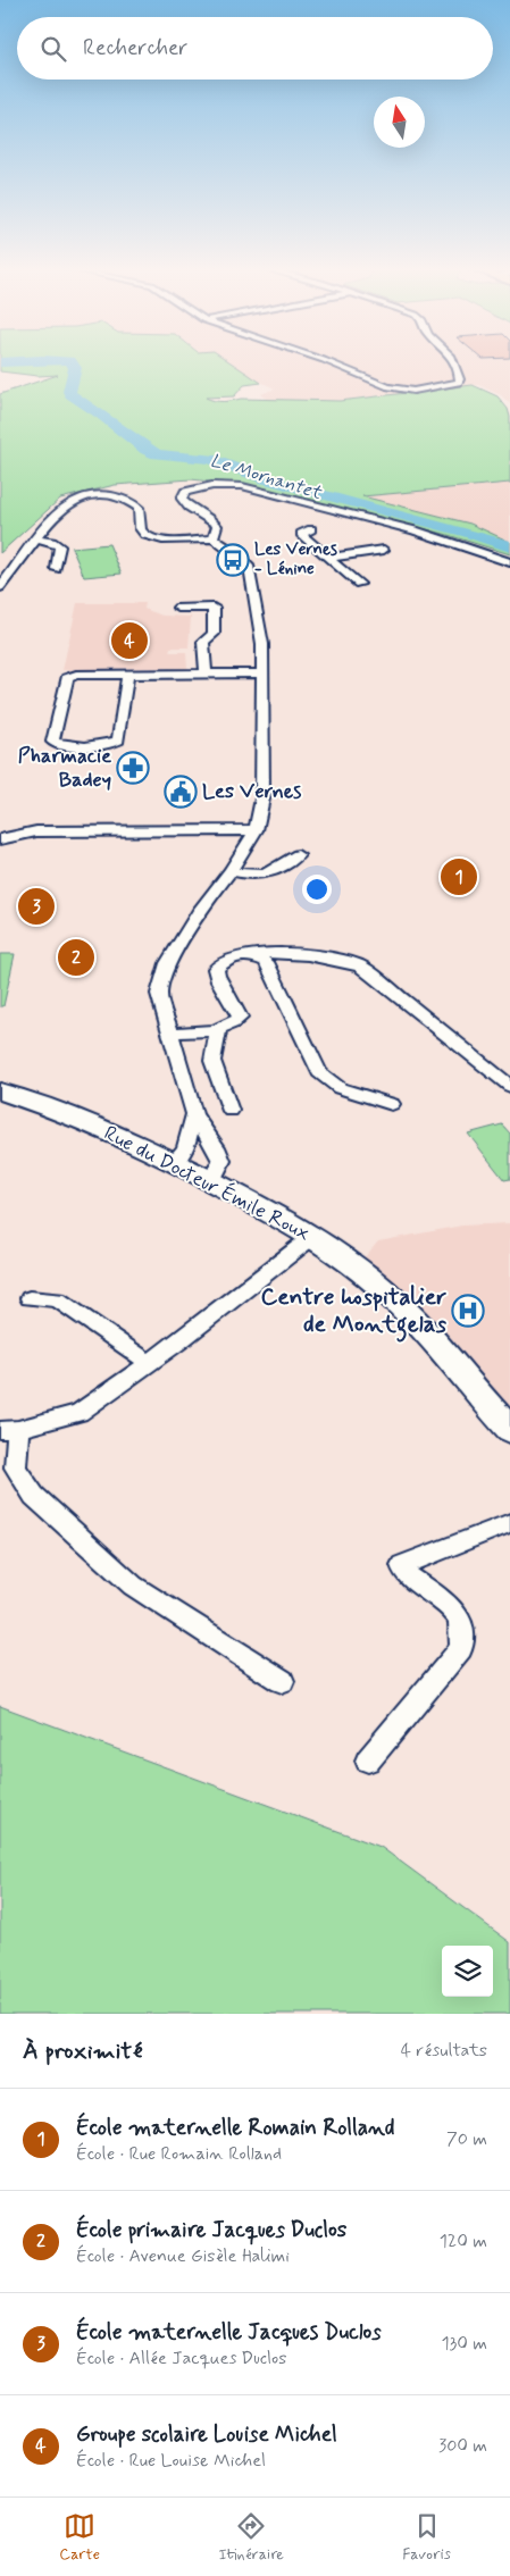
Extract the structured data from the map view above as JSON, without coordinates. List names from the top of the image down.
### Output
{
  "streets": {
    "street": ["Rue du Docteur Émile Roux"]
  },
  "water": ["Le Mornantet"],
  "places": {
    "bus stop": ["Les Vernes - Lénine"],
    "pharmacy": ["Pharmacie Badey"],
    "public building": ["Les Vernes"],
    "hospital": ["Centre hospitalier de Montgelas"]
  },
  "north": "top",
  "page": {
    "search": "Rechercher",
    "pins": [
      "4",
      "1",
      "3",
      "2"
    ],
    "heading": ["À proximité", "4 résultats"],
    "list": [
      {
        "mark": "1",
        "name": "École maternelle Romain Rolland",
        "note": "École · Rue Romain Rolland",
        "value": "70 m"
      },
      {
        "mark": "2",
        "name": "École primaire Jacques Duclos",
        "note": "École · Avenue Gisèle Halimi",
        "value": "120 m"
      },
      {
        "mark": "3",
        "name": "École maternelle Jacques Duclos",
        "note": "École · Allée Jacques Duclos",
        "value": "130 m"
      },
      {
        "mark": "4",
        "name": "Groupe scolaire Louise Michel",
        "note": "École · Rue Louise Michel",
        "value": "300 m"
      }
    ],
    "nav": ["Carte", "Itinéraire", "Favoris"]
  }
}
